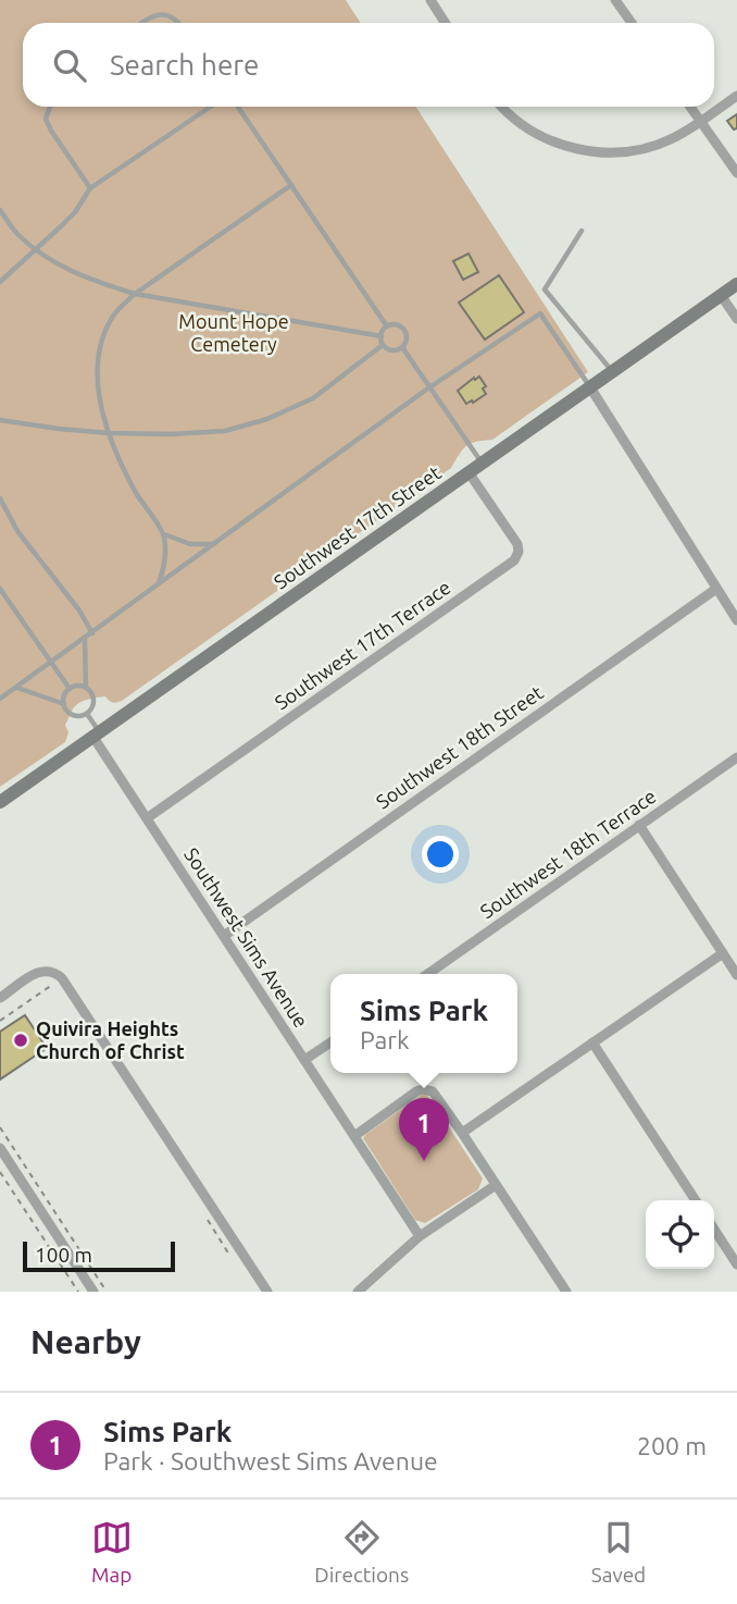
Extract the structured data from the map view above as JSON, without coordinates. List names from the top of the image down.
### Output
{
  "streets": {
    "main road": ["Southwest 17th Street"],
    "street": [
      "Southwest 17th Terrace",
      "Southwest 18th Street",
      "Southwest 18th Terrace",
      "Southwest Sims Avenue"
    ]
  },
  "crossings": [
    ["Southwest 17th Street", "Southwest 17th Terrace"],
    ["Southwest 17th Street", "Southwest Sims Avenue"],
    ["Southwest 17th Terrace", "Southwest Sims Avenue"],
    ["Southwest 18th Street", "Southwest Sims Avenue"]
  ],
  "parks": ["Mount Hope Cemetery"],
  "places": ["Quivira Heights Church of Christ"],
  "scale_bar": "100 m",
  "page": {
    "search": "Search here",
    "popup": ["Sims Park", "Park"],
    "pins": "1",
    "scale": "100 m",
    "heading": "Nearby",
    "list": [
      {
        "mark": "1",
        "name": "Sims Park",
        "note": "Park · Southwest Sims Avenue",
        "value": "200 m"
      }
    ],
    "nav": ["Map", "Directions", "Saved"]
  }
}
